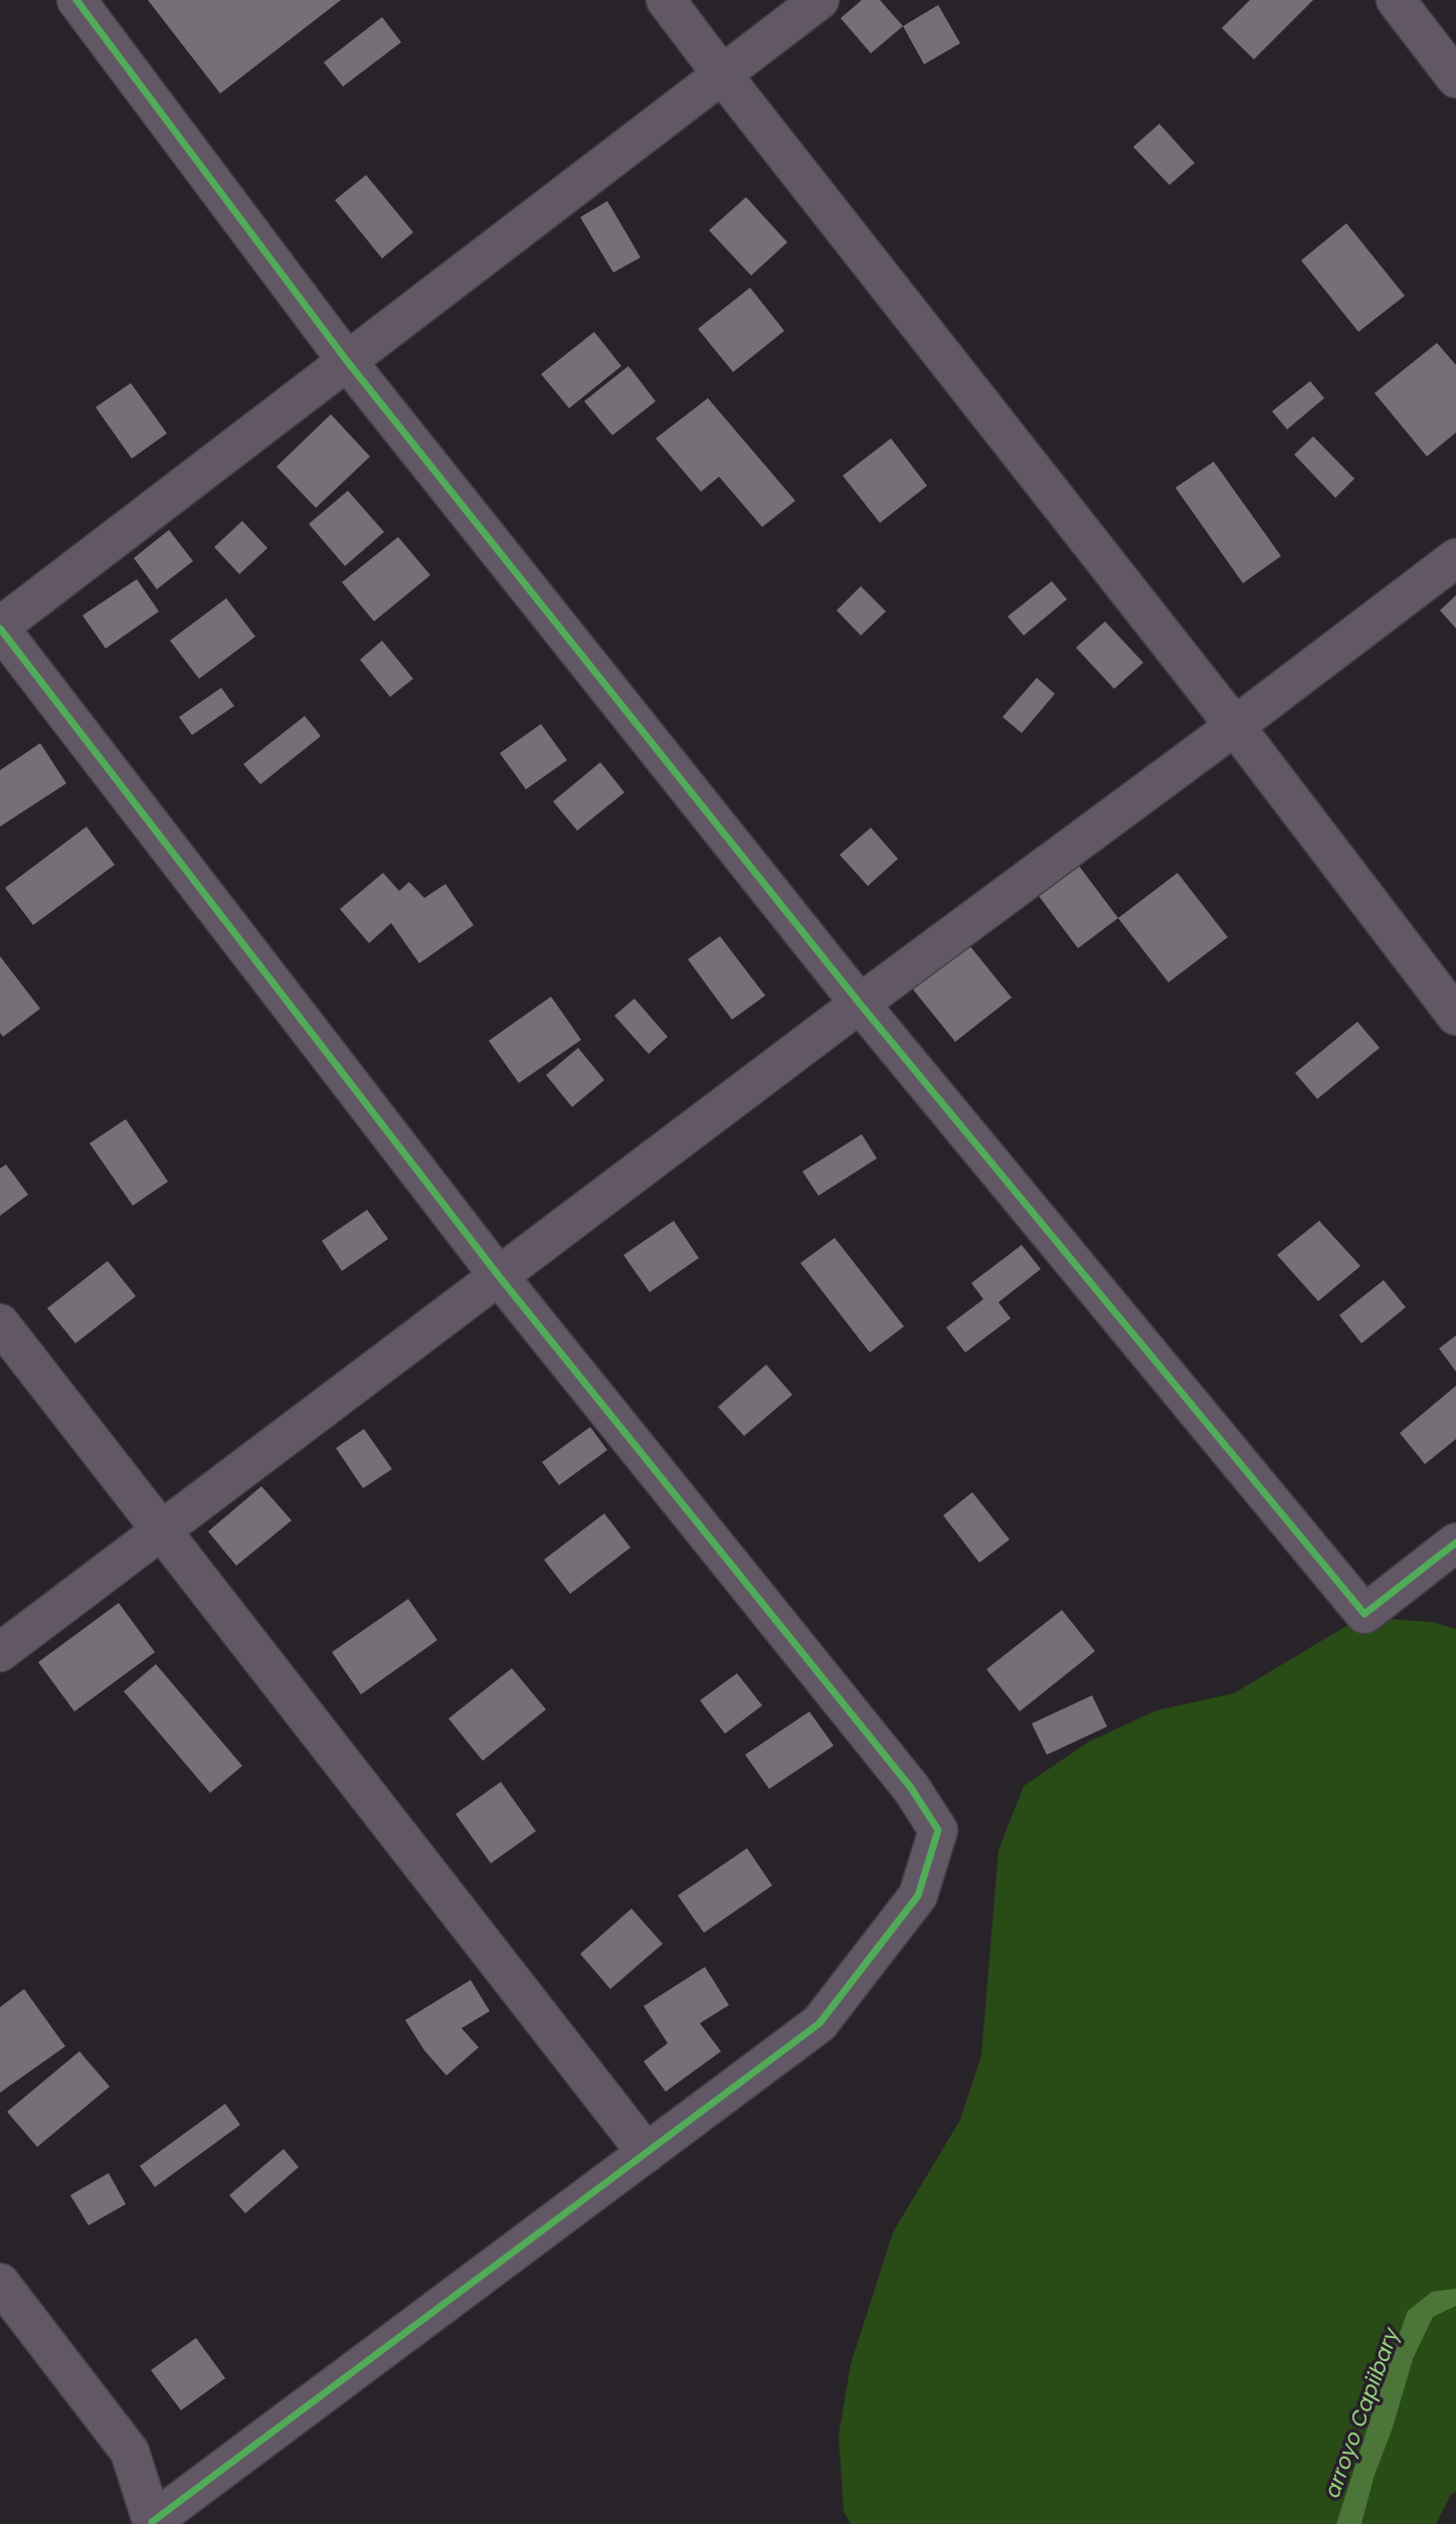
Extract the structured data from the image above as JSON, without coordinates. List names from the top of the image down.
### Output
{
  "water": ["arroyo Capiibary"]
}
